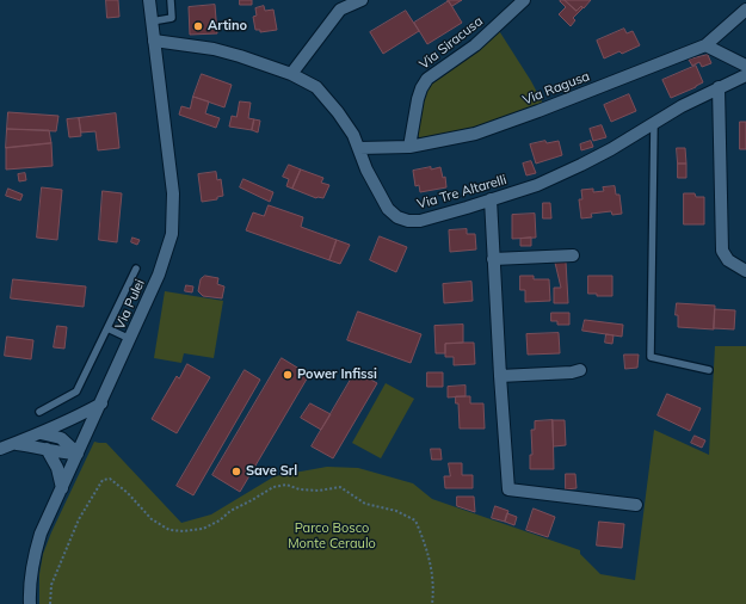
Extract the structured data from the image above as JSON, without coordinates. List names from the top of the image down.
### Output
{
  "streets": {
    "street": [
      "Via Siracusa",
      "Via Ragusa",
      "Via Tre Altarelli",
      "Via Pulei"
    ]
  },
  "crossings": [
    ["Via Siracusa", "Via Ragusa"],
    ["Via Ragusa", "Via Tre Altarelli"],
    ["Via Tre Altarelli", "Via Pulei"]
  ],
  "parks": ["Parco Bosco Monte Ceraulo"],
  "places": ["Artino", "Power Infissi", "Save Srl"]
}
